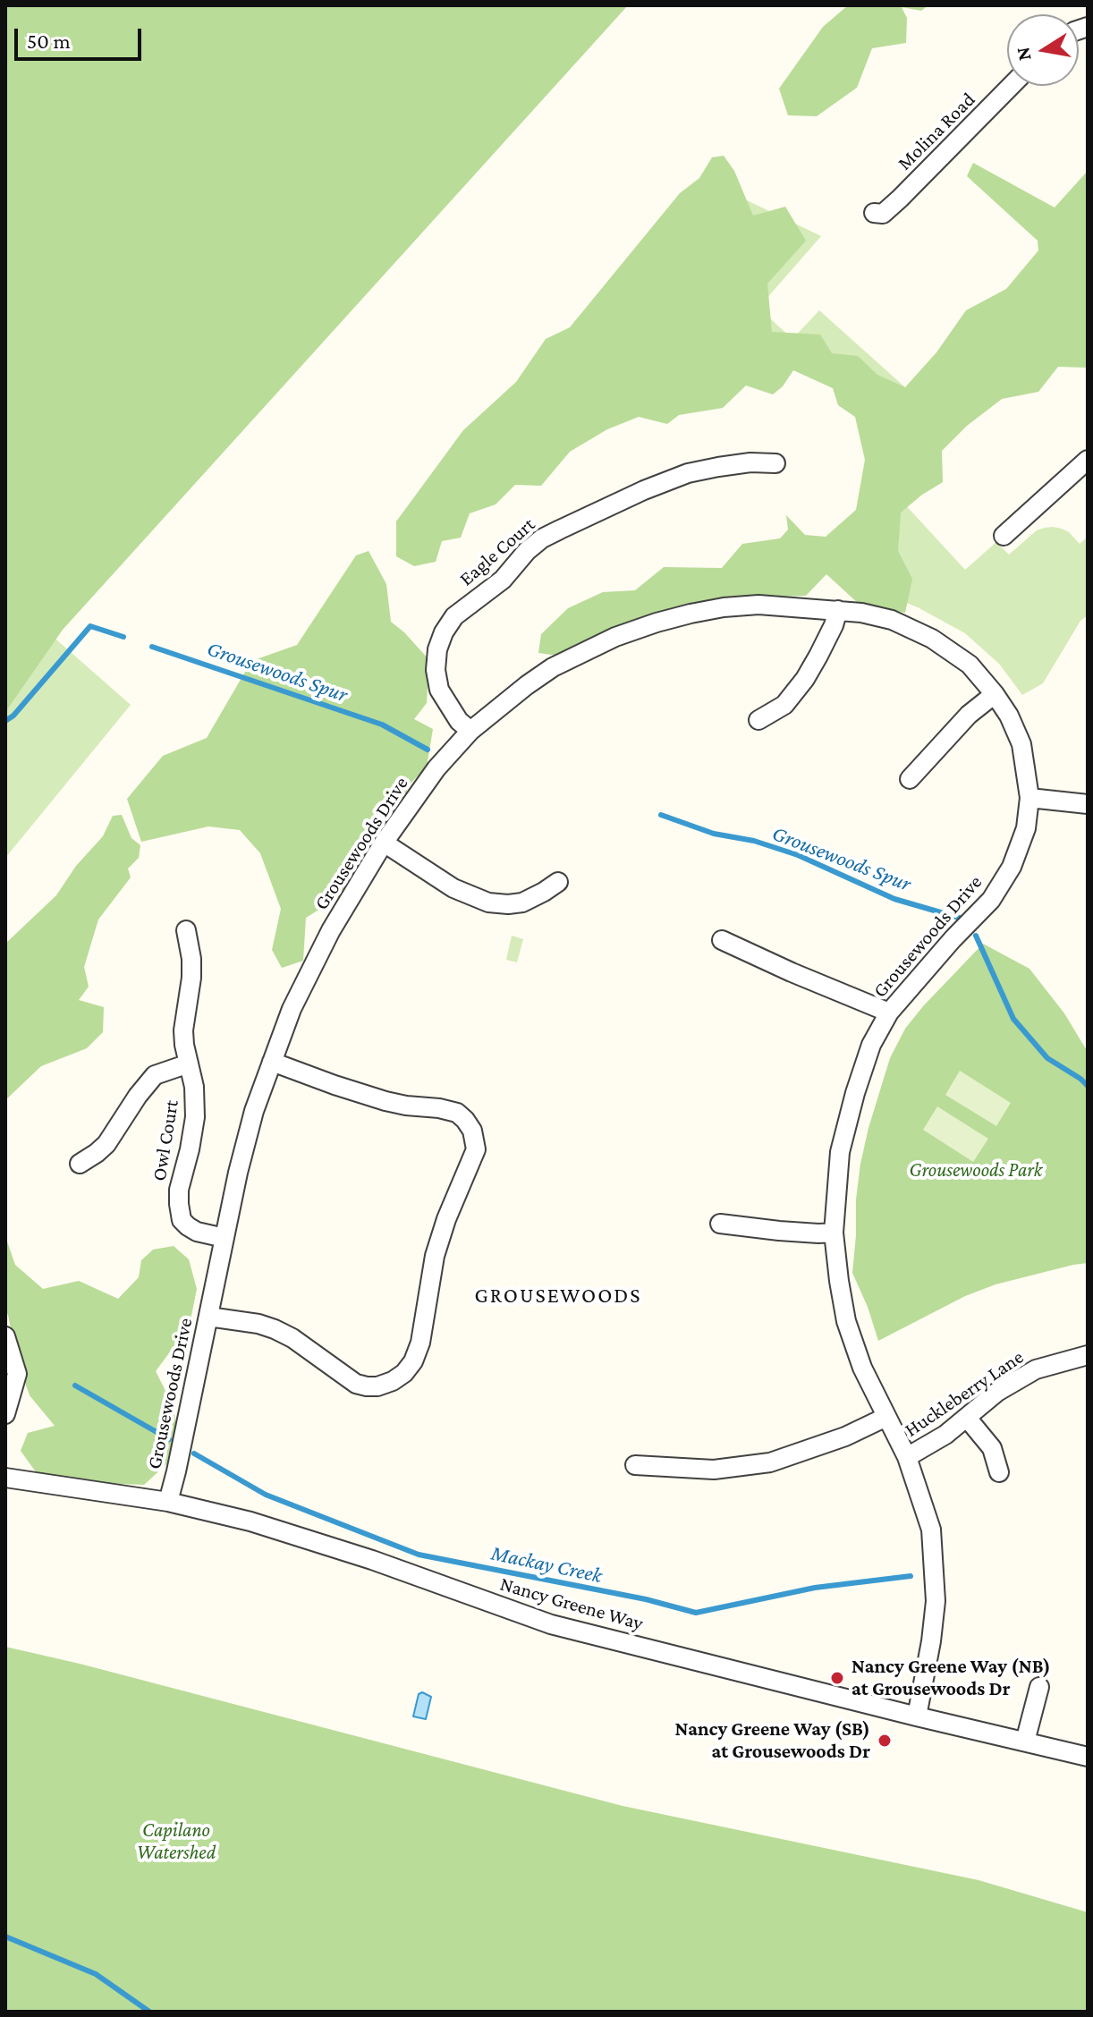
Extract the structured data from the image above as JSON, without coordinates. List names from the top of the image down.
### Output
{
  "streets": {
    "street": [
      "Molina Road",
      "Eagle Court",
      "Grousewoods Drive",
      "Owl Court",
      "Huckleberry Lane",
      "Nancy Greene Way"
    ]
  },
  "crossings": [
    ["Eagle Court", "Grousewoods Drive"],
    ["Grousewoods Drive", "Owl Court"],
    ["Grousewoods Drive", "Huckleberry Lane"],
    ["Grousewoods Drive", "Nancy Greene Way"]
  ],
  "districts": ["GROUSEWOODS"],
  "water": ["Grousewoods Spur", "Mackay Creek"],
  "parks": ["Grousewoods Park", "Capilano Watershed"],
  "places": ["Nancy Greene Way (NB) at Grousewoods Dr", "Nancy Greene Way (SB) at Grousewoods Dr"],
  "scale_bar": "50 m",
  "north": "left"
}
